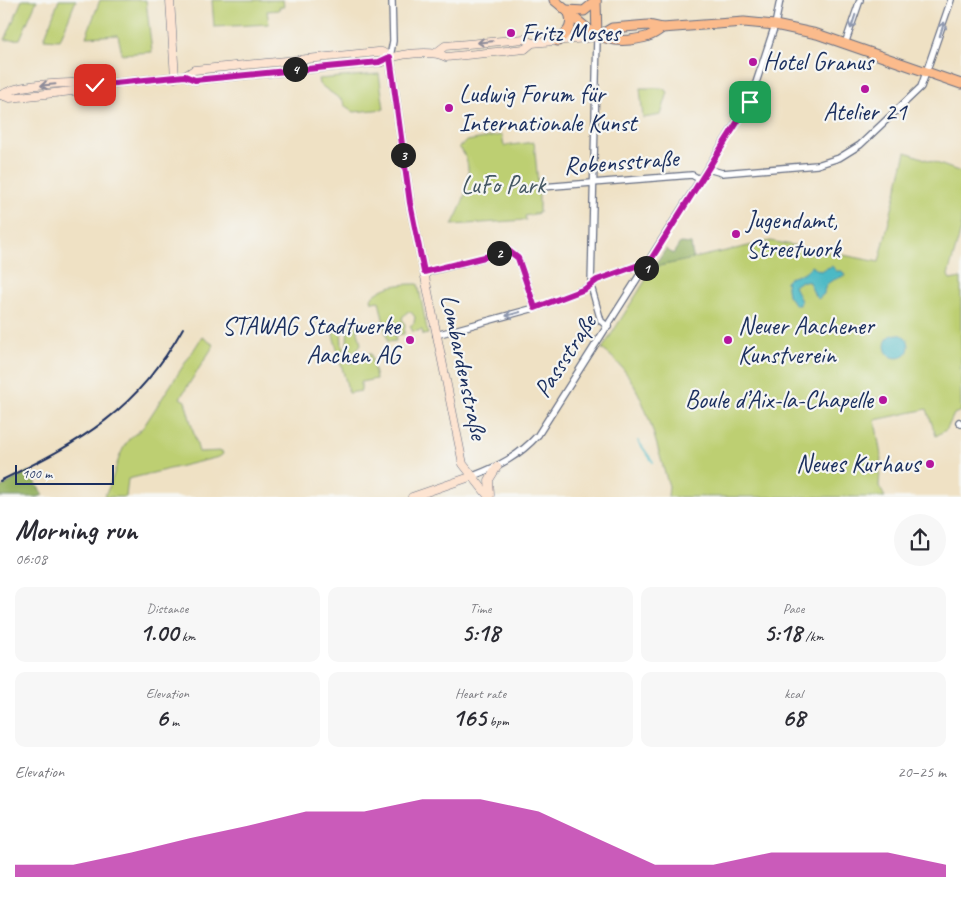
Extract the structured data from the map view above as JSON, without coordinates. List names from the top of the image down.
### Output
{
  "streets": {
    "main road": ["Lombardenstraße"],
    "street": ["Robensstraße", "Passstraße"]
  },
  "crossings": [
    ["Robensstraße", "Passstraße"],
    ["Passstraße", "Lombardenstraße"]
  ],
  "parks": ["LuFo Park"],
  "places": [
    "Fritz Moses",
    "Hotel Granus",
    "Atelier 21",
    "Ludwig Forum für Internationale Kunst",
    "Jugendamt, Streetwork",
    "STAWAG Stadtwerke Aachen AG",
    "Neuer Aachener Kunstverein",
    "Boule d’Aix-la-Chapelle",
    "Neues Kurhaus"
  ],
  "scale_bar": "100 m",
  "page": {
    "pins": [
      "4",
      "3",
      "2",
      "1"
    ],
    "scale": "100 m",
    "heading": ["Morning run", "06:08"],
    "stats": [
      ["Distance", "1.00 km"],
      ["Time", "5:18"],
      ["Pace", "5:18 /km"],
      ["Elevation", "6 m"],
      ["Heart rate", "165 bpm"],
      ["kcal", "68"]
    ],
    "chart": ["Elevation", "20–25 m"]
  }
}
